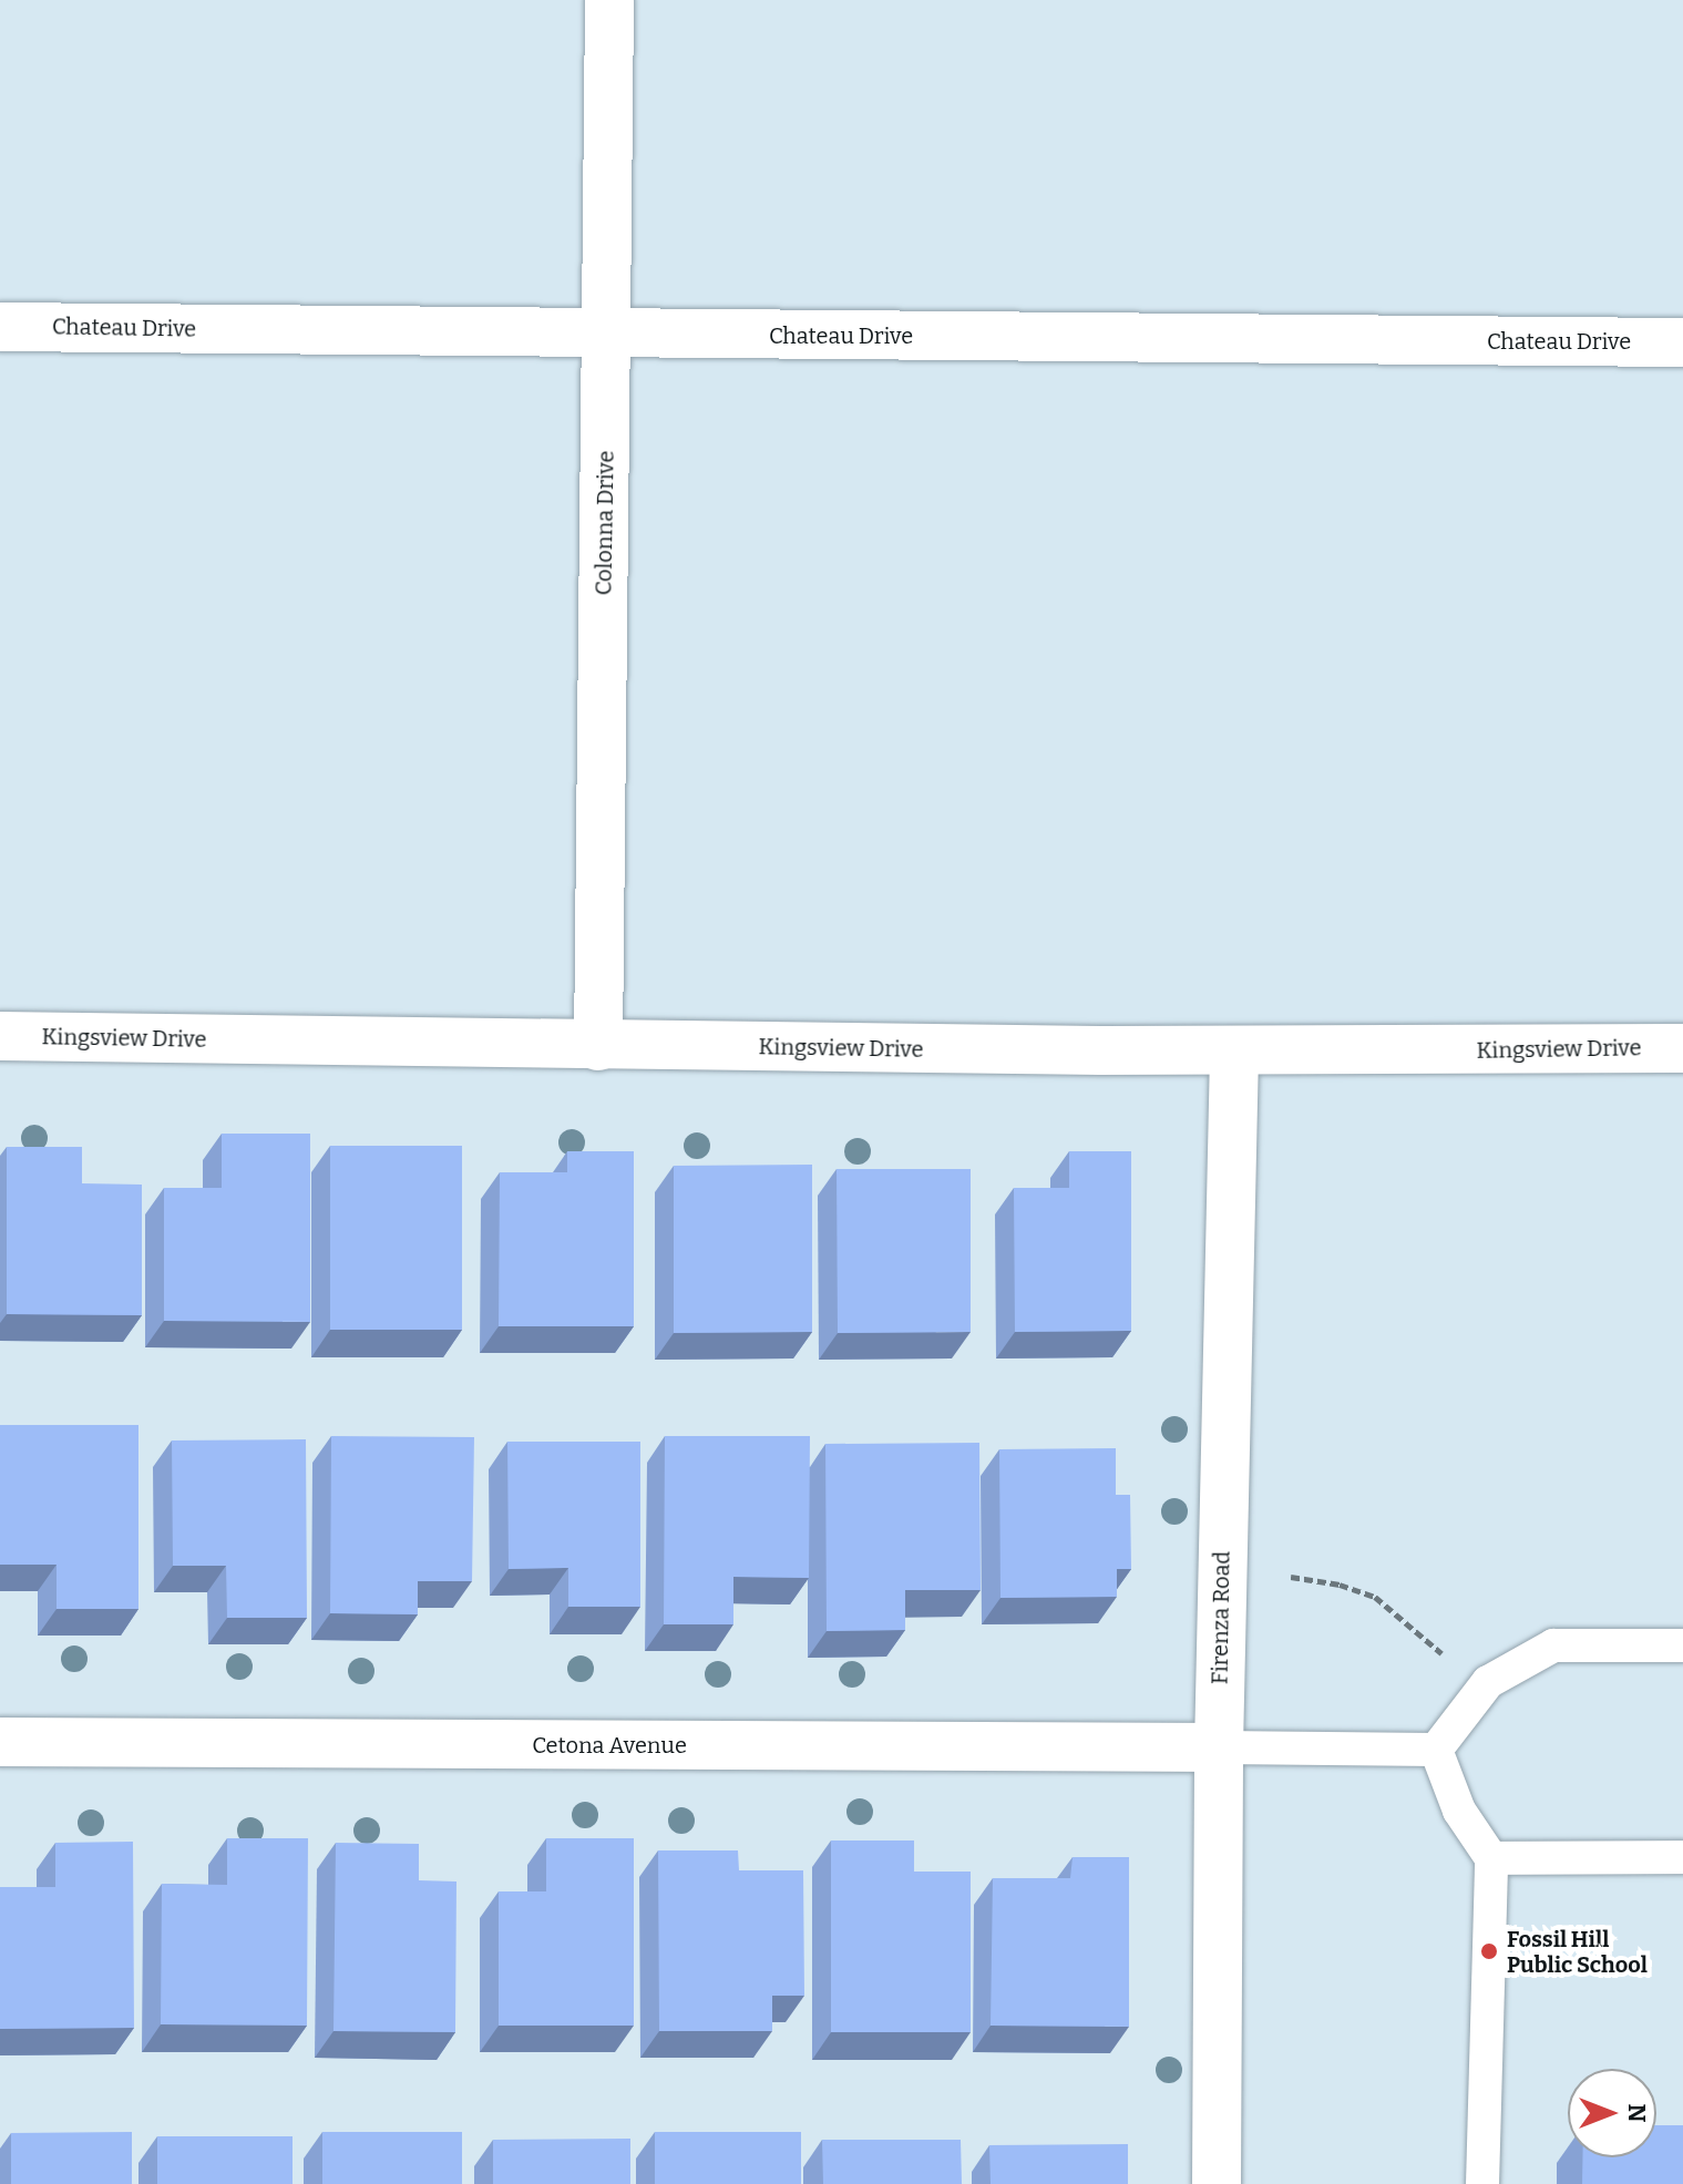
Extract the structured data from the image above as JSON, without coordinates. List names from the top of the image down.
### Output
{
  "streets": {
    "street": [
      "Chateau Drive",
      "Colonna Drive",
      "Kingsview Drive",
      "Firenza Road",
      "Cetona Avenue"
    ]
  },
  "crossings": [
    ["Chateau Drive", "Colonna Drive"],
    ["Colonna Drive", "Kingsview Drive"],
    ["Kingsview Drive", "Firenza Road"],
    ["Firenza Road", "Cetona Avenue"]
  ],
  "places": ["Fossil Hill Public School"],
  "north": "right"
}
